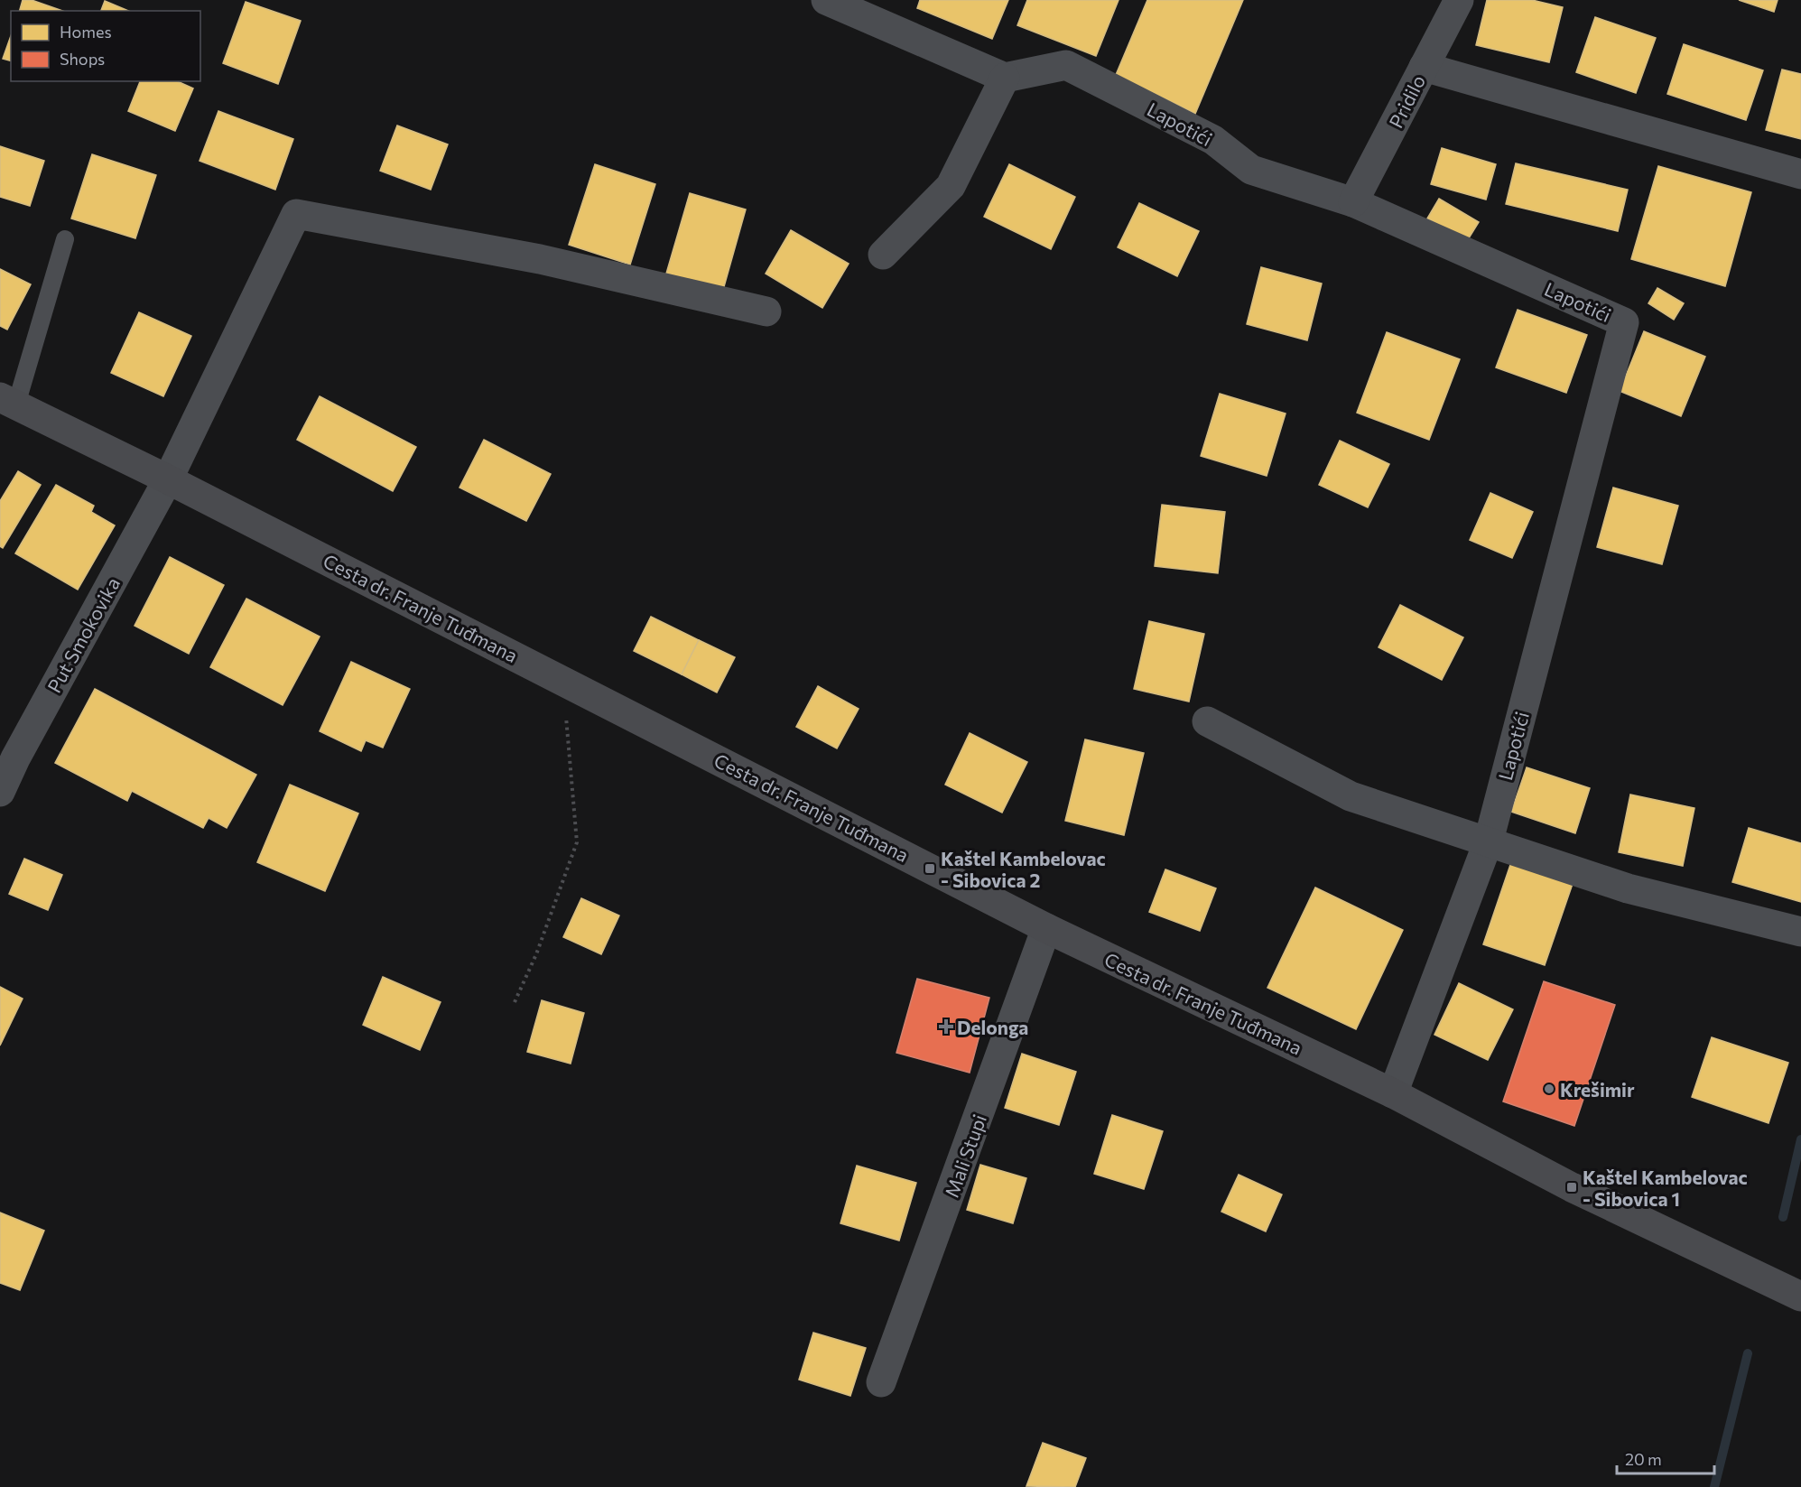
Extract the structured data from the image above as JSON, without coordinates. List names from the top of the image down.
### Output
{
  "streets": {
    "main road": ["Cesta dr. Franje Tuđmana"],
    "street": [
      "Pridilo",
      "Lapotići",
      "Put Smokovika",
      "Mali Stupi"
    ]
  },
  "crossings": [
    ["Pridilo", "Lapotići"],
    ["Lapotići", "Cesta dr. Franje Tuđmana"],
    ["Cesta dr. Franje Tuđmana", "Put Smokovika"],
    ["Cesta dr. Franje Tuđmana", "Mali Stupi"]
  ],
  "places": {
    "transit": ["Kaštel Kambelovac - Sibovica 2", "Kaštel Kambelovac - Sibovica 1"],
    "health": ["Delonga"],
    "other": ["Krešimir"]
  },
  "legend": ["Homes", "Shops"],
  "scale_bar": "20 m"
}
